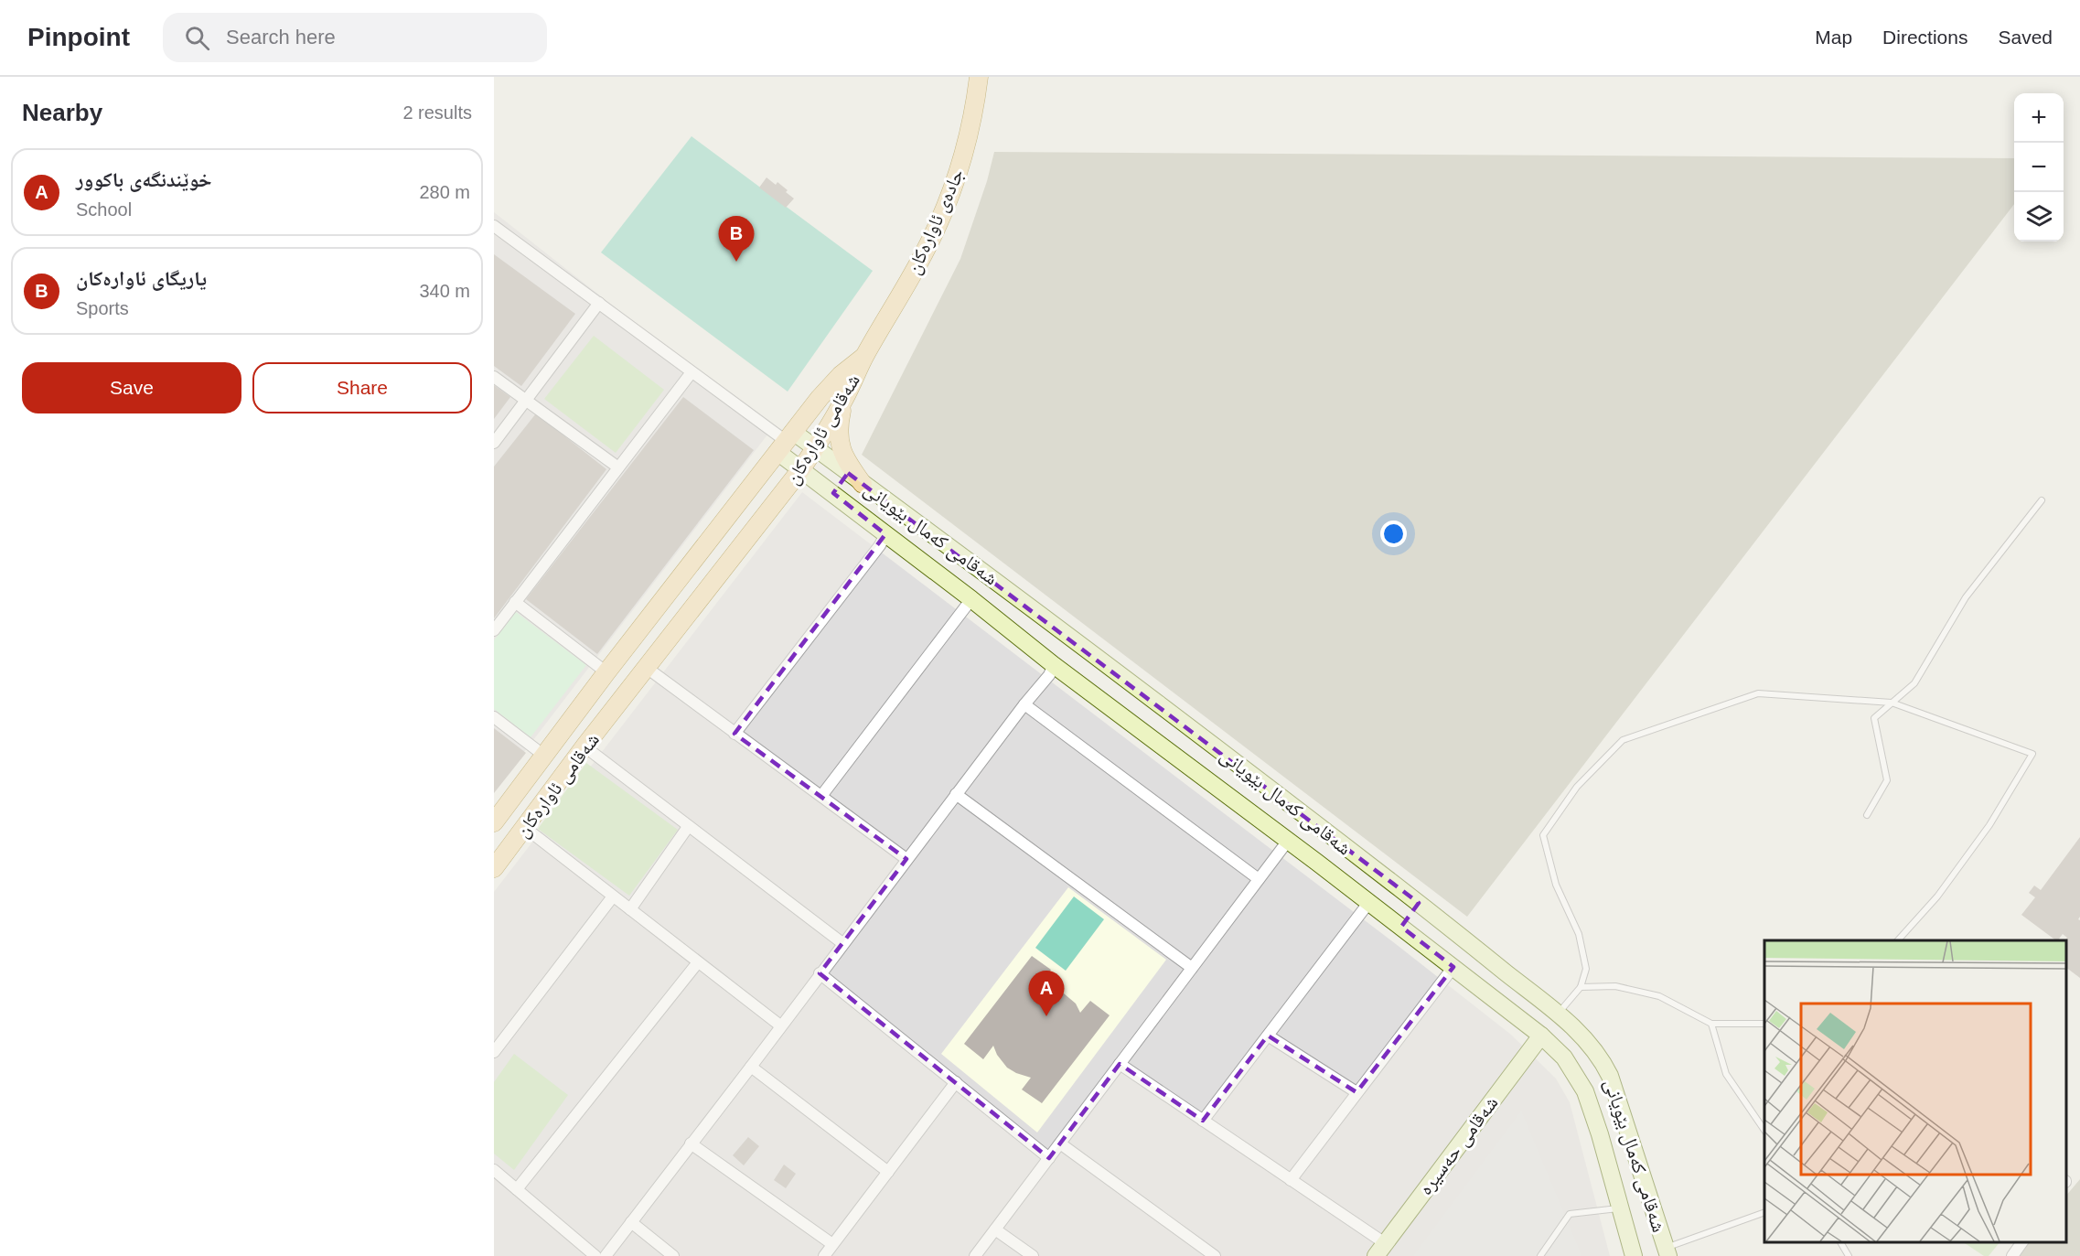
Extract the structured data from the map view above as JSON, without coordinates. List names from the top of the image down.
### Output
{
  "streets": {
    "main road": [
      "جادەی ئاوارەکان",
      "شەقامی ئاوارەکان",
      "شەقامی کەمال بێویانی",
      "شەقامی حەسیرە"
    ]
  },
  "crossings": [
    ["جادەی ئاوارەکان", "شەقامی ئاوارەکان"],
    ["شەقامی ئاوارەکان", "شەقامی کەمال بێویانی"],
    ["شەقامی کەمال بێویانی", "شەقامی حەسیرە"]
  ],
  "page": {
    "header": "Pinpoint",
    "search": "Search here",
    "nav": ["Map", "Directions", "Saved"],
    "heading": ["Nearby", "2 results"],
    "map_buttons": ["+", "−"],
    "list": [
      {
        "mark": "A",
        "name": "خوێندنگەی باکوور",
        "note": "School",
        "value": "280 m"
      },
      {
        "mark": "B",
        "name": "یاریگای ئاوارەکان",
        "note": "Sports",
        "value": "340 m"
      }
    ],
    "pins": ["B", "A"],
    "buttons": ["Save", "Share"]
  }
}
